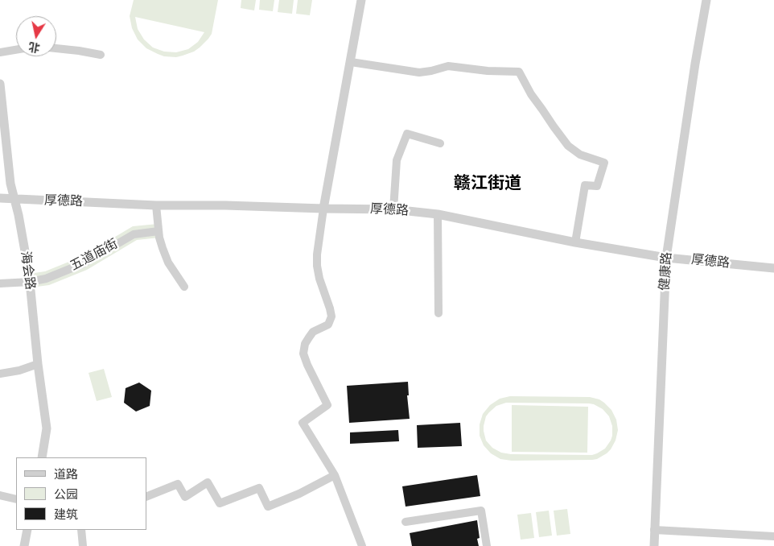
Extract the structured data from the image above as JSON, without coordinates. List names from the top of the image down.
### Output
{
  "streets": {
    "street": [
      "厚德路",
      "五道庙街",
      "海会路",
      "健康路"
    ]
  },
  "crossings": [
    ["厚德路", "海会路"],
    ["厚德路", "健康路"],
    ["五道庙街", "海会路"]
  ],
  "districts": ["赣江街道"],
  "legend": ["道路", "公园", "建筑"],
  "north": "bottom"
}
